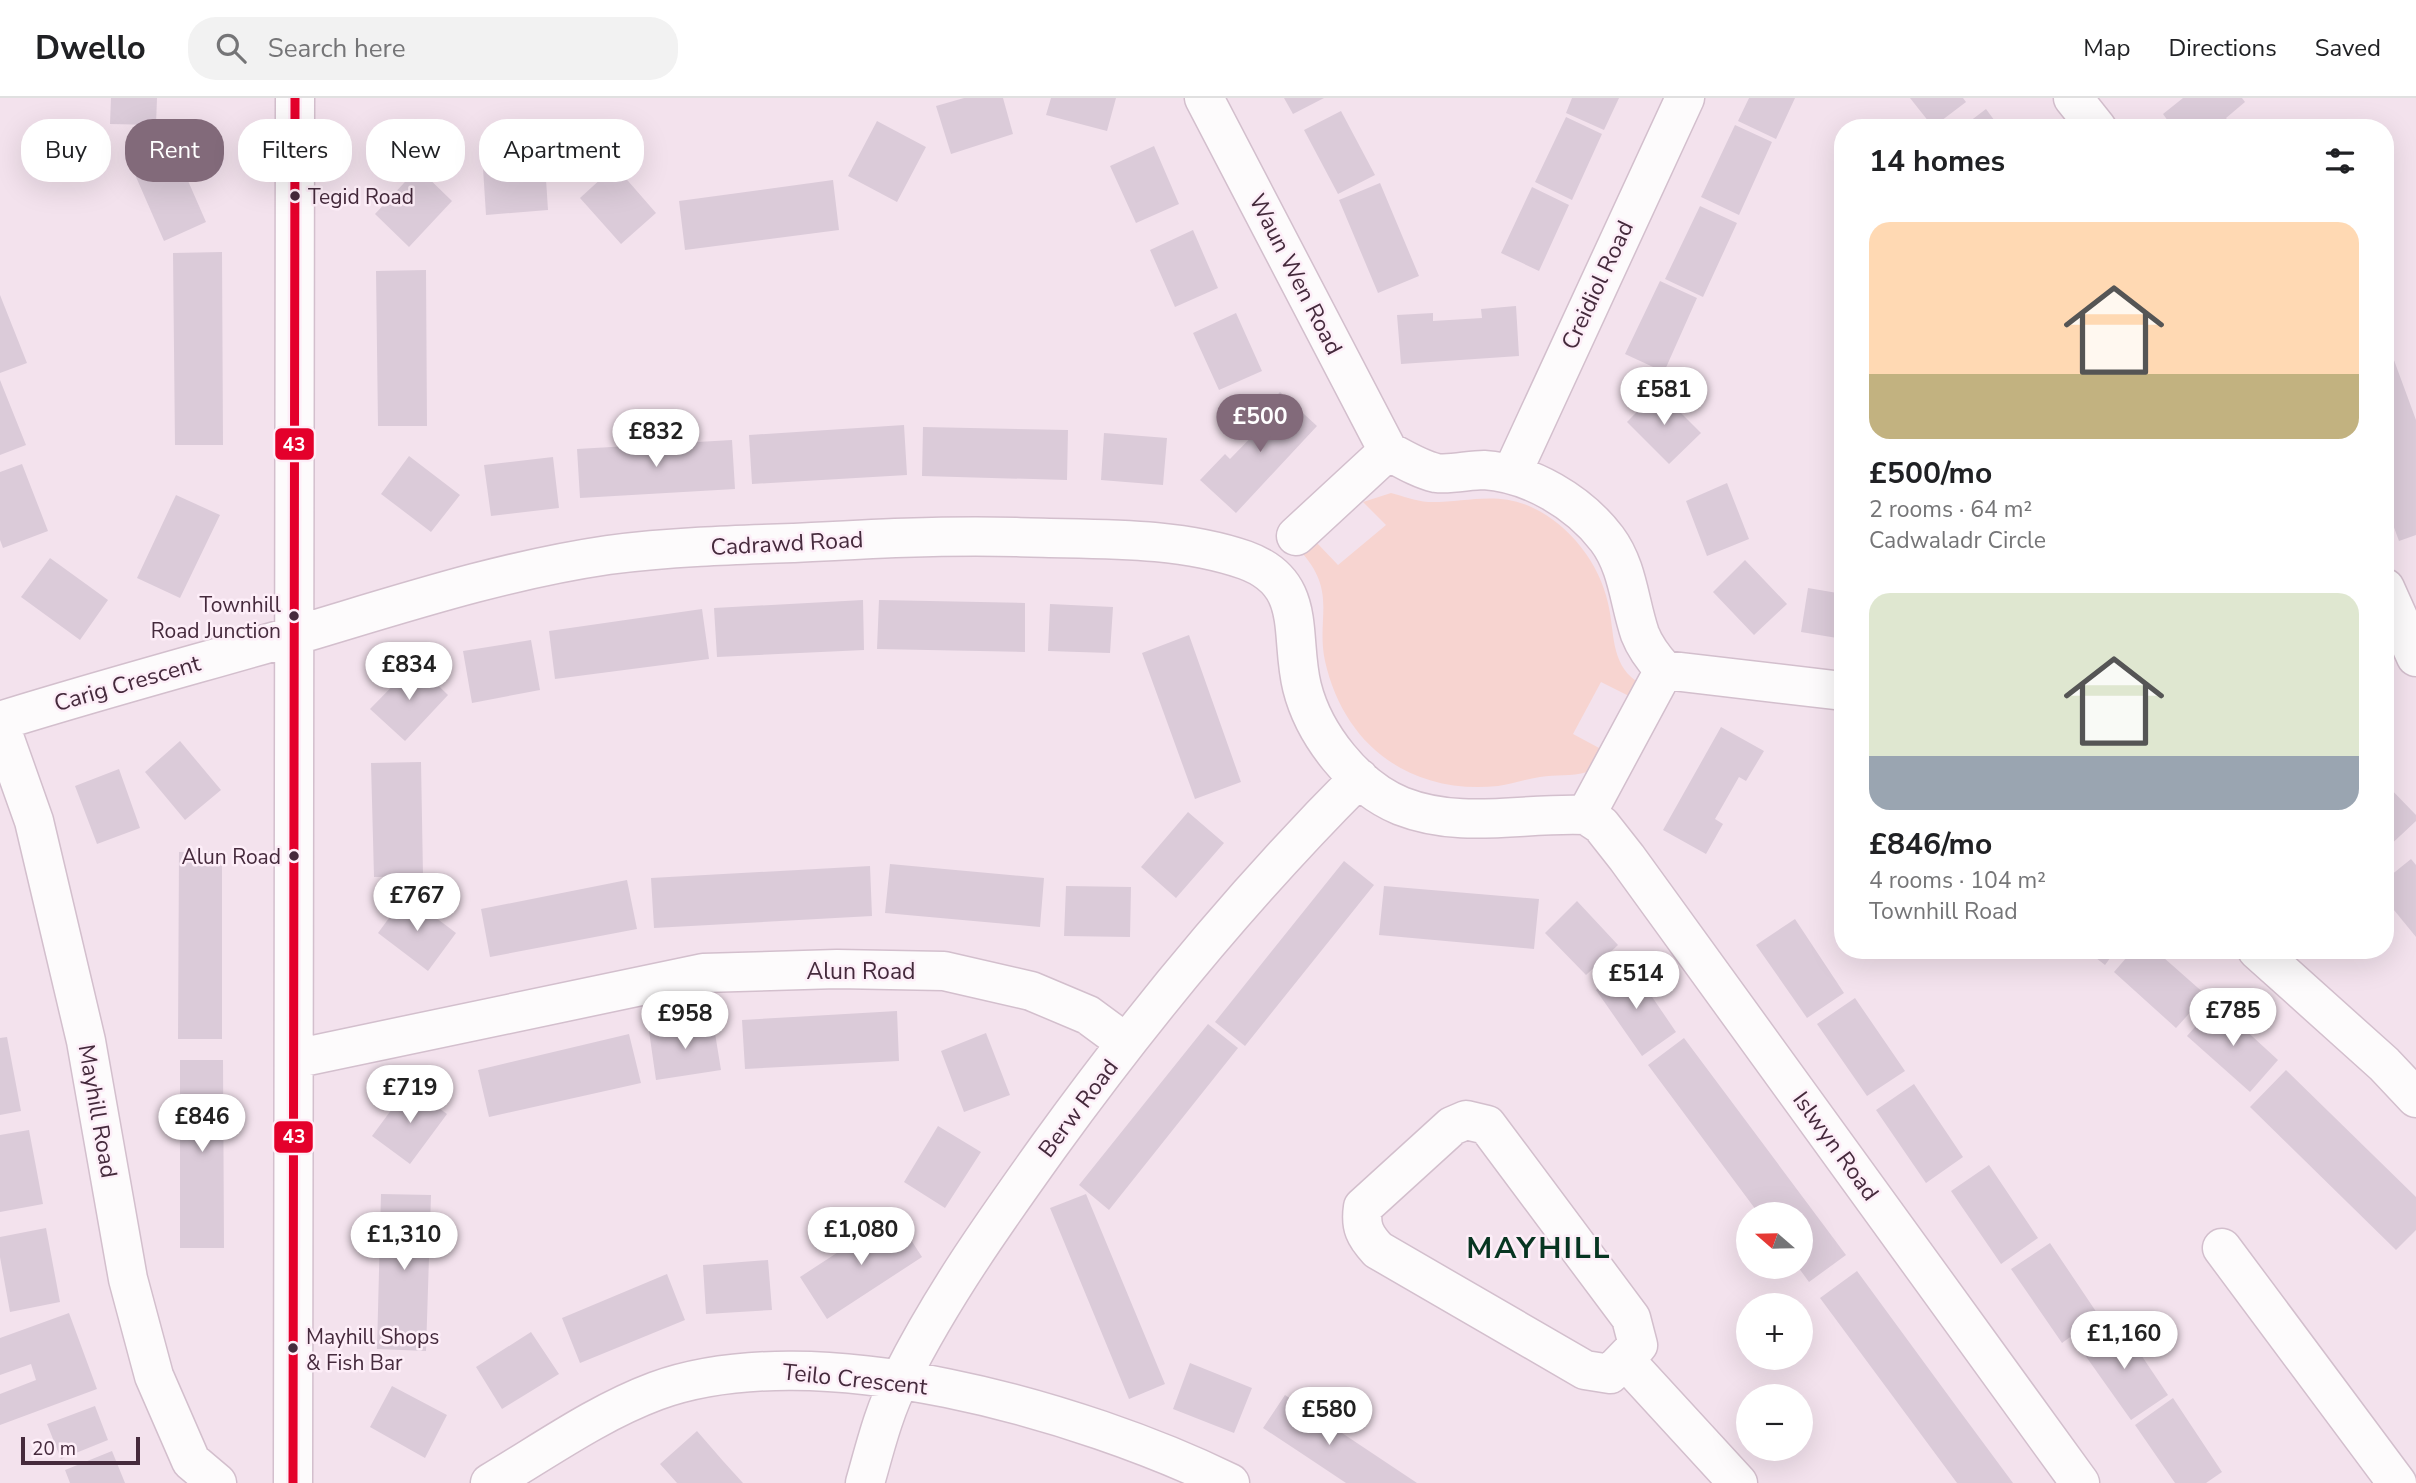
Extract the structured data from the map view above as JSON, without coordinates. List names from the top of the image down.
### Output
{
  "streets": {
    "street": [
      "Waun Wen Road",
      "Creidiol Road",
      "Cadrawd Road",
      "Carig Crescent",
      "Alun Road",
      "Berw Road",
      "Mayhill Road",
      "Islwyn Road",
      "Teilo Crescent"
    ]
  },
  "crossings": [
    ["Cadrawd Road", "Carig Crescent"],
    ["Cadrawd Road", "Berw Road"],
    ["Carig Crescent", "Mayhill Road"],
    ["Alun Road", "Berw Road"],
    ["Berw Road", "Teilo Crescent"]
  ],
  "districts": ["MAYHILL"],
  "places": [
    "Tegid Road",
    "Townhill Road Junction",
    "Alun Road",
    "Mayhill Shops & Fish Bar"
  ],
  "lines": ["transit line 43"],
  "scale_bar": "20 m",
  "north": "left",
  "page": {
    "header": "Dwello",
    "search": "Search here",
    "nav": ["Map", "Directions", "Saved"],
    "chip": [
      "Buy",
      "Rent",
      "Filters",
      "New",
      "Apartment"
    ],
    "heading": "14 homes",
    "list": [
      {
        "name": "£500/mo",
        "note": "2 rooms · 64 m² · Cadwaladr Circle"
      },
      {
        "name": "£846/mo",
        "note": "4 rooms · 104 m² · Townhill Road"
      }
    ],
    "price": [
      "£581",
      "£500",
      "£832",
      "£834",
      "£767",
      "£514",
      "£785",
      "£958",
      "£719",
      "£846",
      "£1,080",
      "£1,310",
      "£1,160",
      "£580"
    ],
    "map_buttons": ["+", "−"],
    "scale": "20 m"
  }
}
